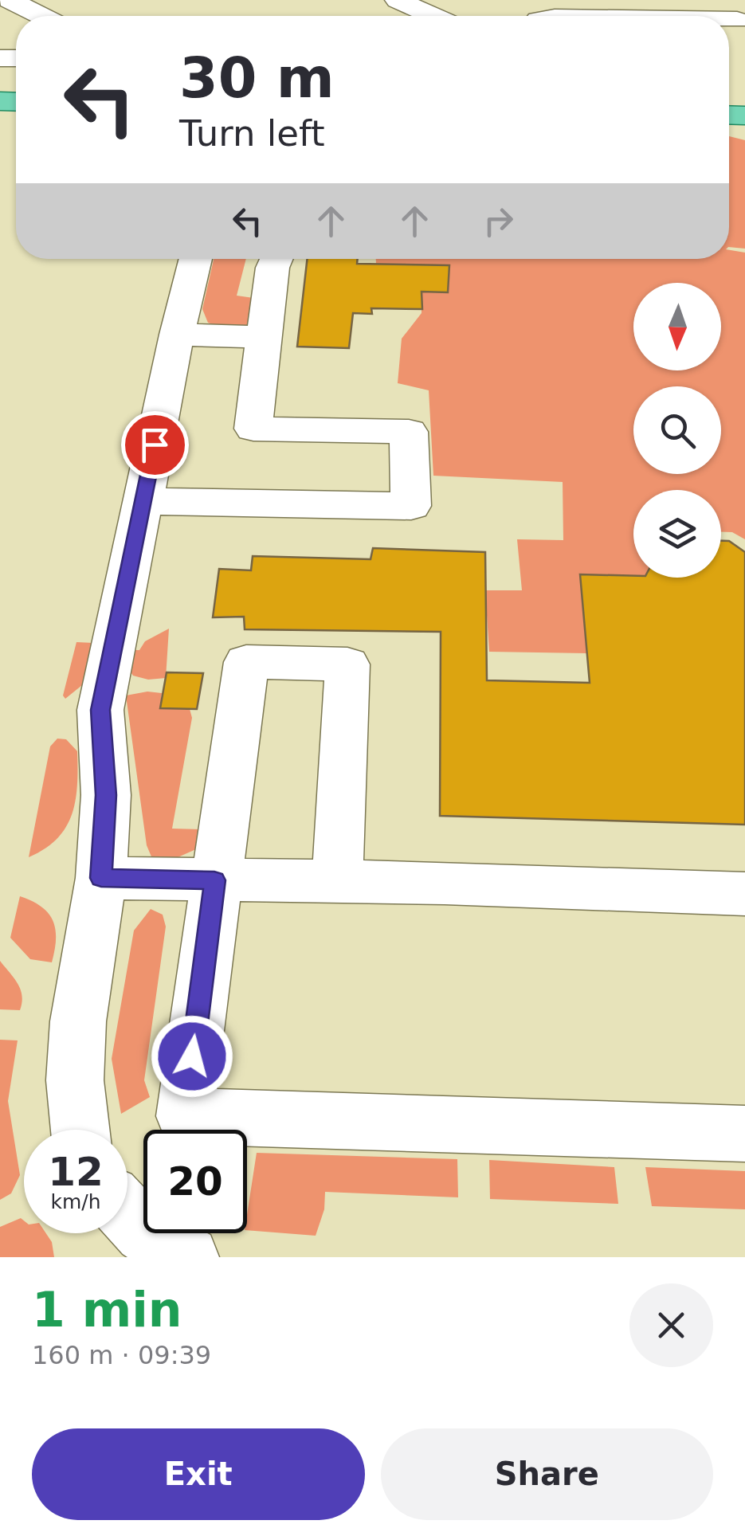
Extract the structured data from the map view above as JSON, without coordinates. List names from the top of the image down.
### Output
{
  "north": "bottom",
  "page": {
    "turn": ["30 m", "Turn left"],
    "speed": "12 km/h",
    "limit": "20",
    "heading": ["1 min", "160 m · 09:39"],
    "buttons": ["Exit", "Share"]
  }
}
